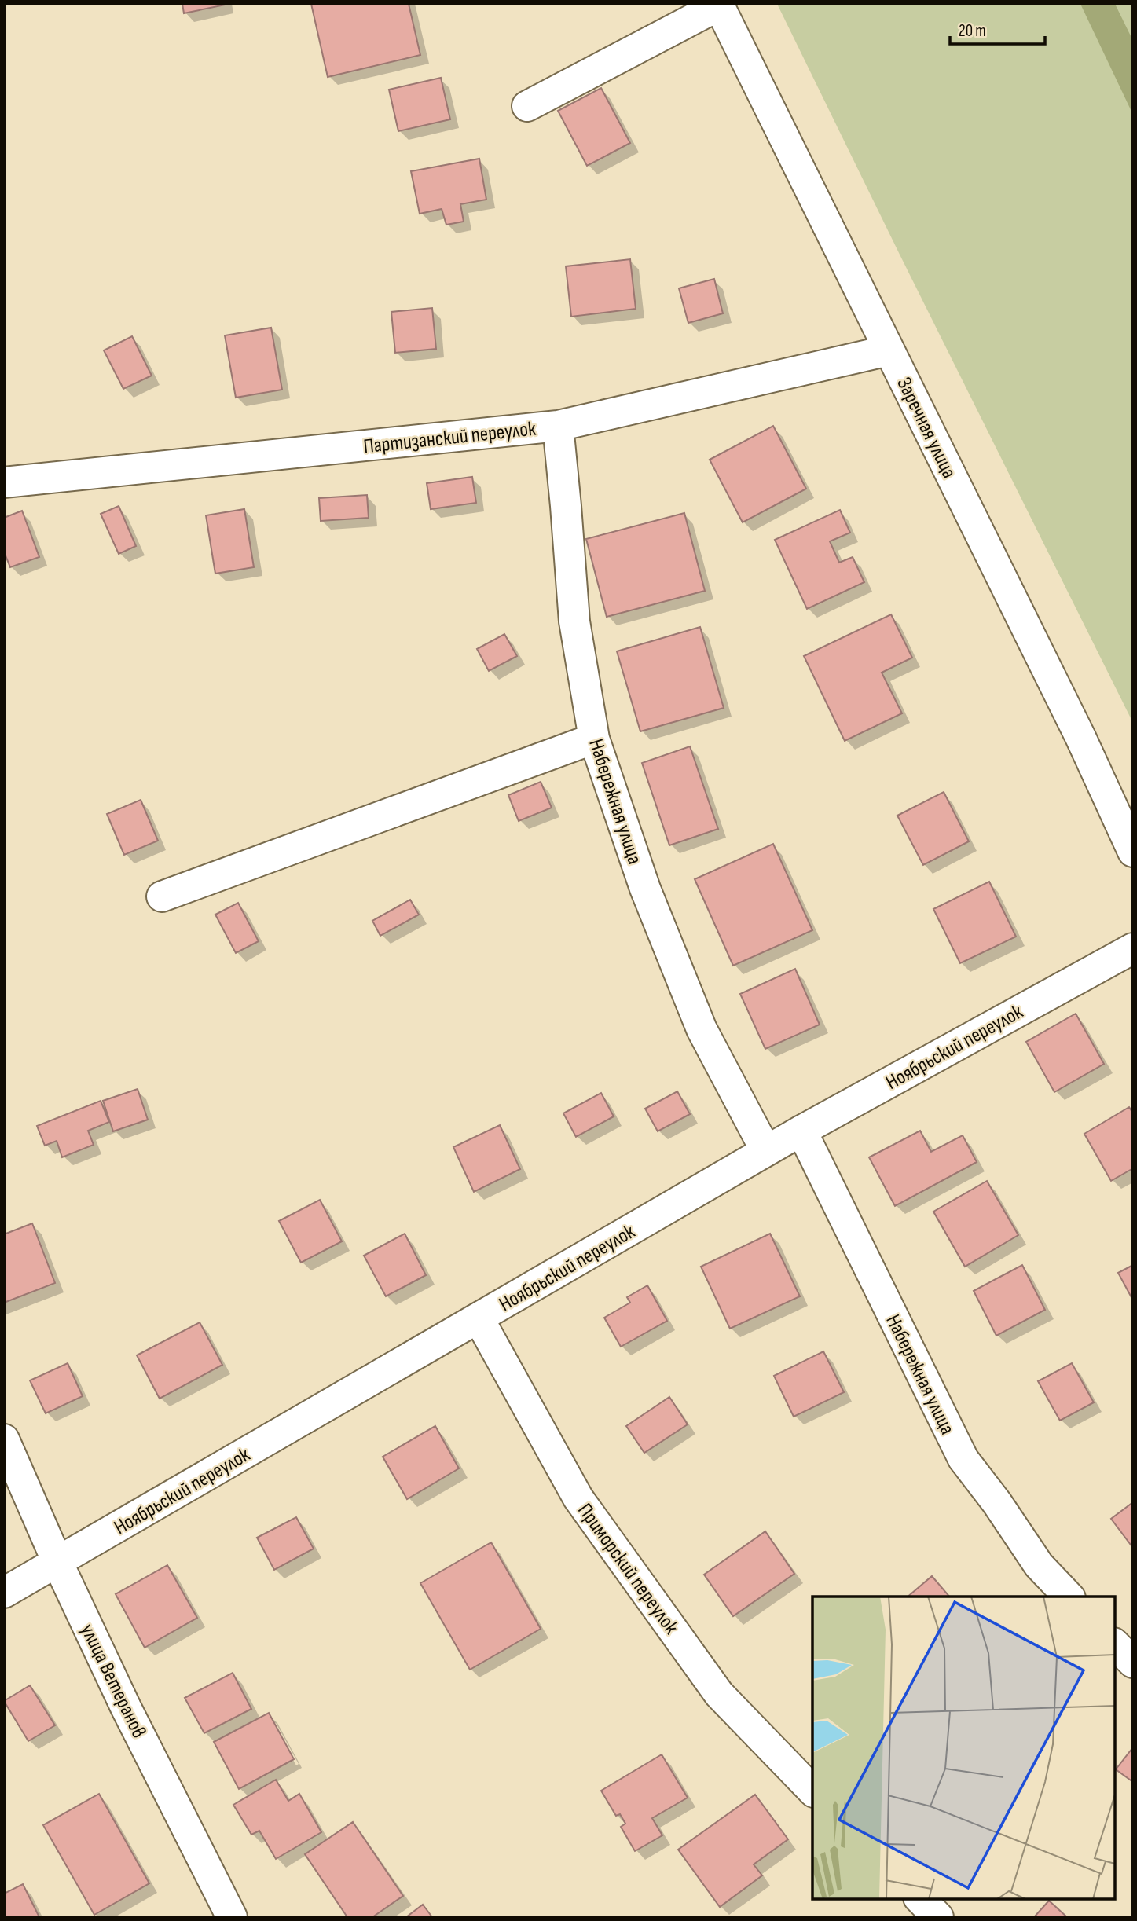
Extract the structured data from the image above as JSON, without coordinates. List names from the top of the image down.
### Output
{
  "streets": {
    "street": [
      "Заречная улица",
      "Партизанский переулок",
      "Набережная улица",
      "Ноябрьский переулок",
      "Приморский переулок",
      "улица Ветеранов"
    ]
  },
  "crossings": [
    ["Заречная улица", "Партизанский переулок"],
    ["Партизанский переулок", "Набережная улица"],
    ["Набережная улица", "Ноябрьский переулок"],
    ["Ноябрьский переулок", "Приморский переулок"],
    ["Ноябрьский переулок", "улица Ветеранов"]
  ],
  "scale_bar": "20 m"
}
